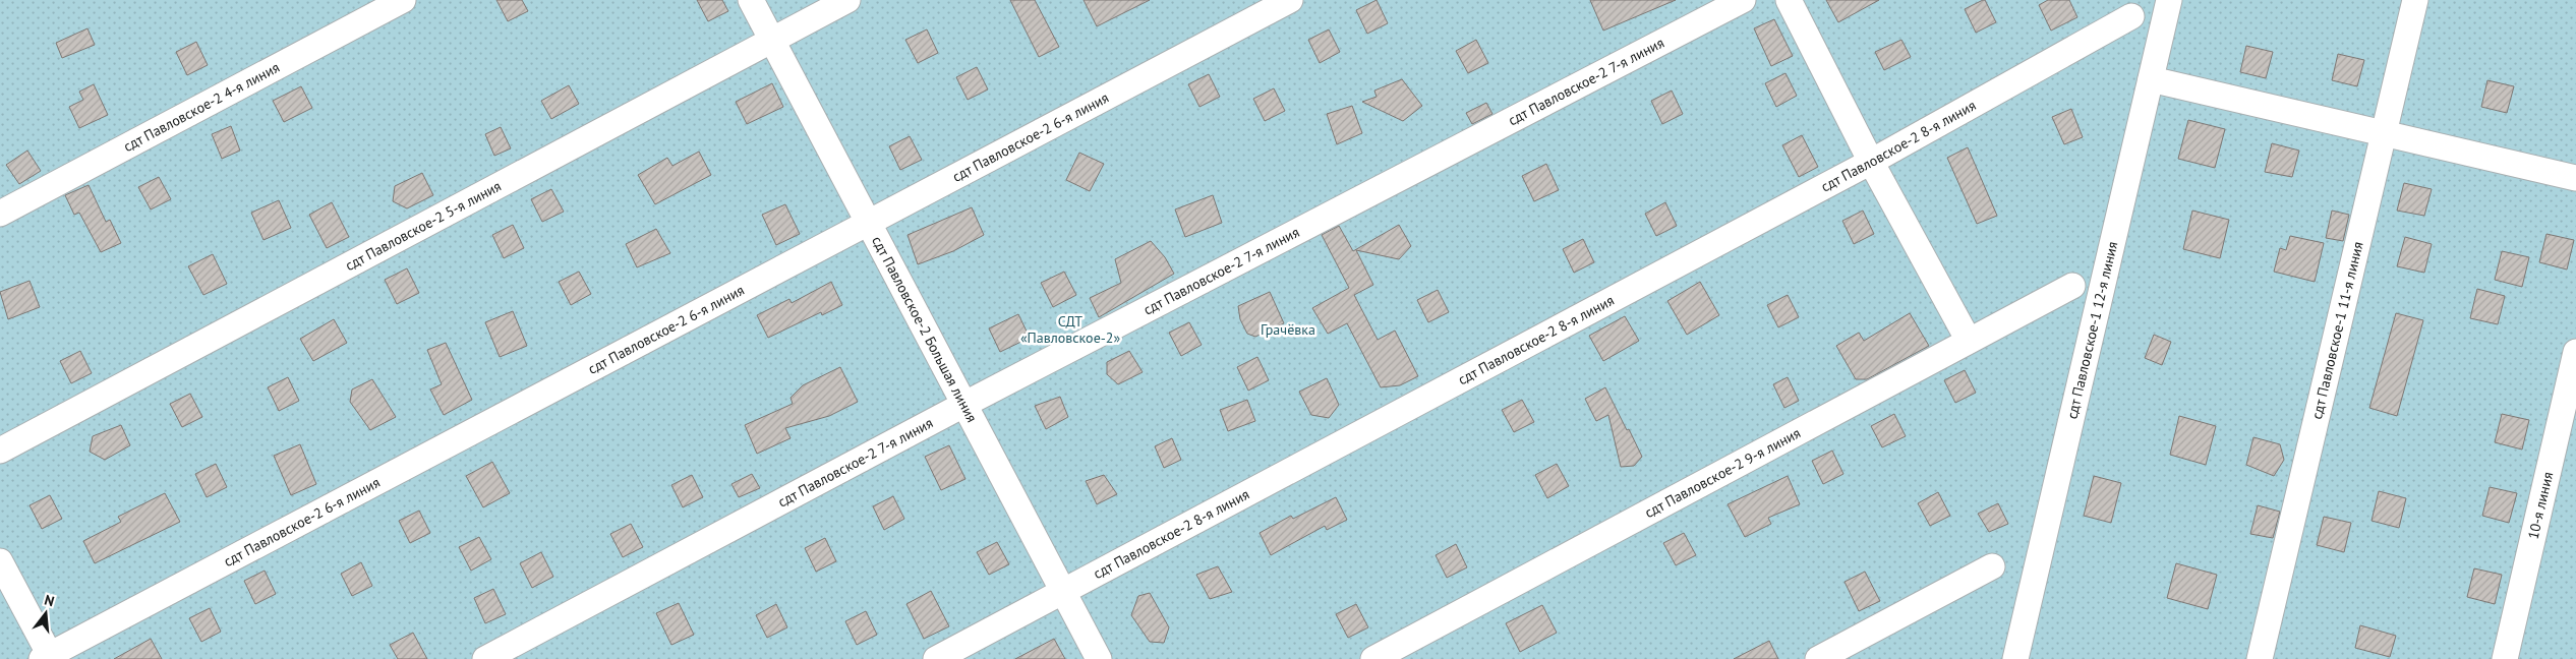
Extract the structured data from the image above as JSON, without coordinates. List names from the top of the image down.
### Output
{
  "streets": {
    "street": [
      "сдт Павловское-2 7-я линия",
      "сдт Павловское-2 4-я линия",
      "сдт Павловское-2 6-я линия",
      "сдт Павловское-2 8-я линия",
      "сдт Павловское-2 5-я линия",
      "сдт Павловское-2 Большая линия",
      "сдт Павловское-1 12-я линия",
      "сдт Павловское-1 11-я линия",
      "сдт Павловское-2 9-я линия",
      "10-я линия"
    ]
  },
  "crossings": [
    ["сдт Павловское-2 7-я линия", "сдт Павловское-2 Большая линия"],
    ["сдт Павловское-2 6-я линия", "сдт Павловское-2 Большая линия"],
    ["сдт Павловское-2 8-я линия", "сдт Павловское-2 Большая линия"],
    ["сдт Павловское-2 5-я линия", "сдт Павловское-2 Большая линия"]
  ],
  "parks": ["СДТ «Павловское-2»", "Грачёвка"],
  "north": "top"
}
